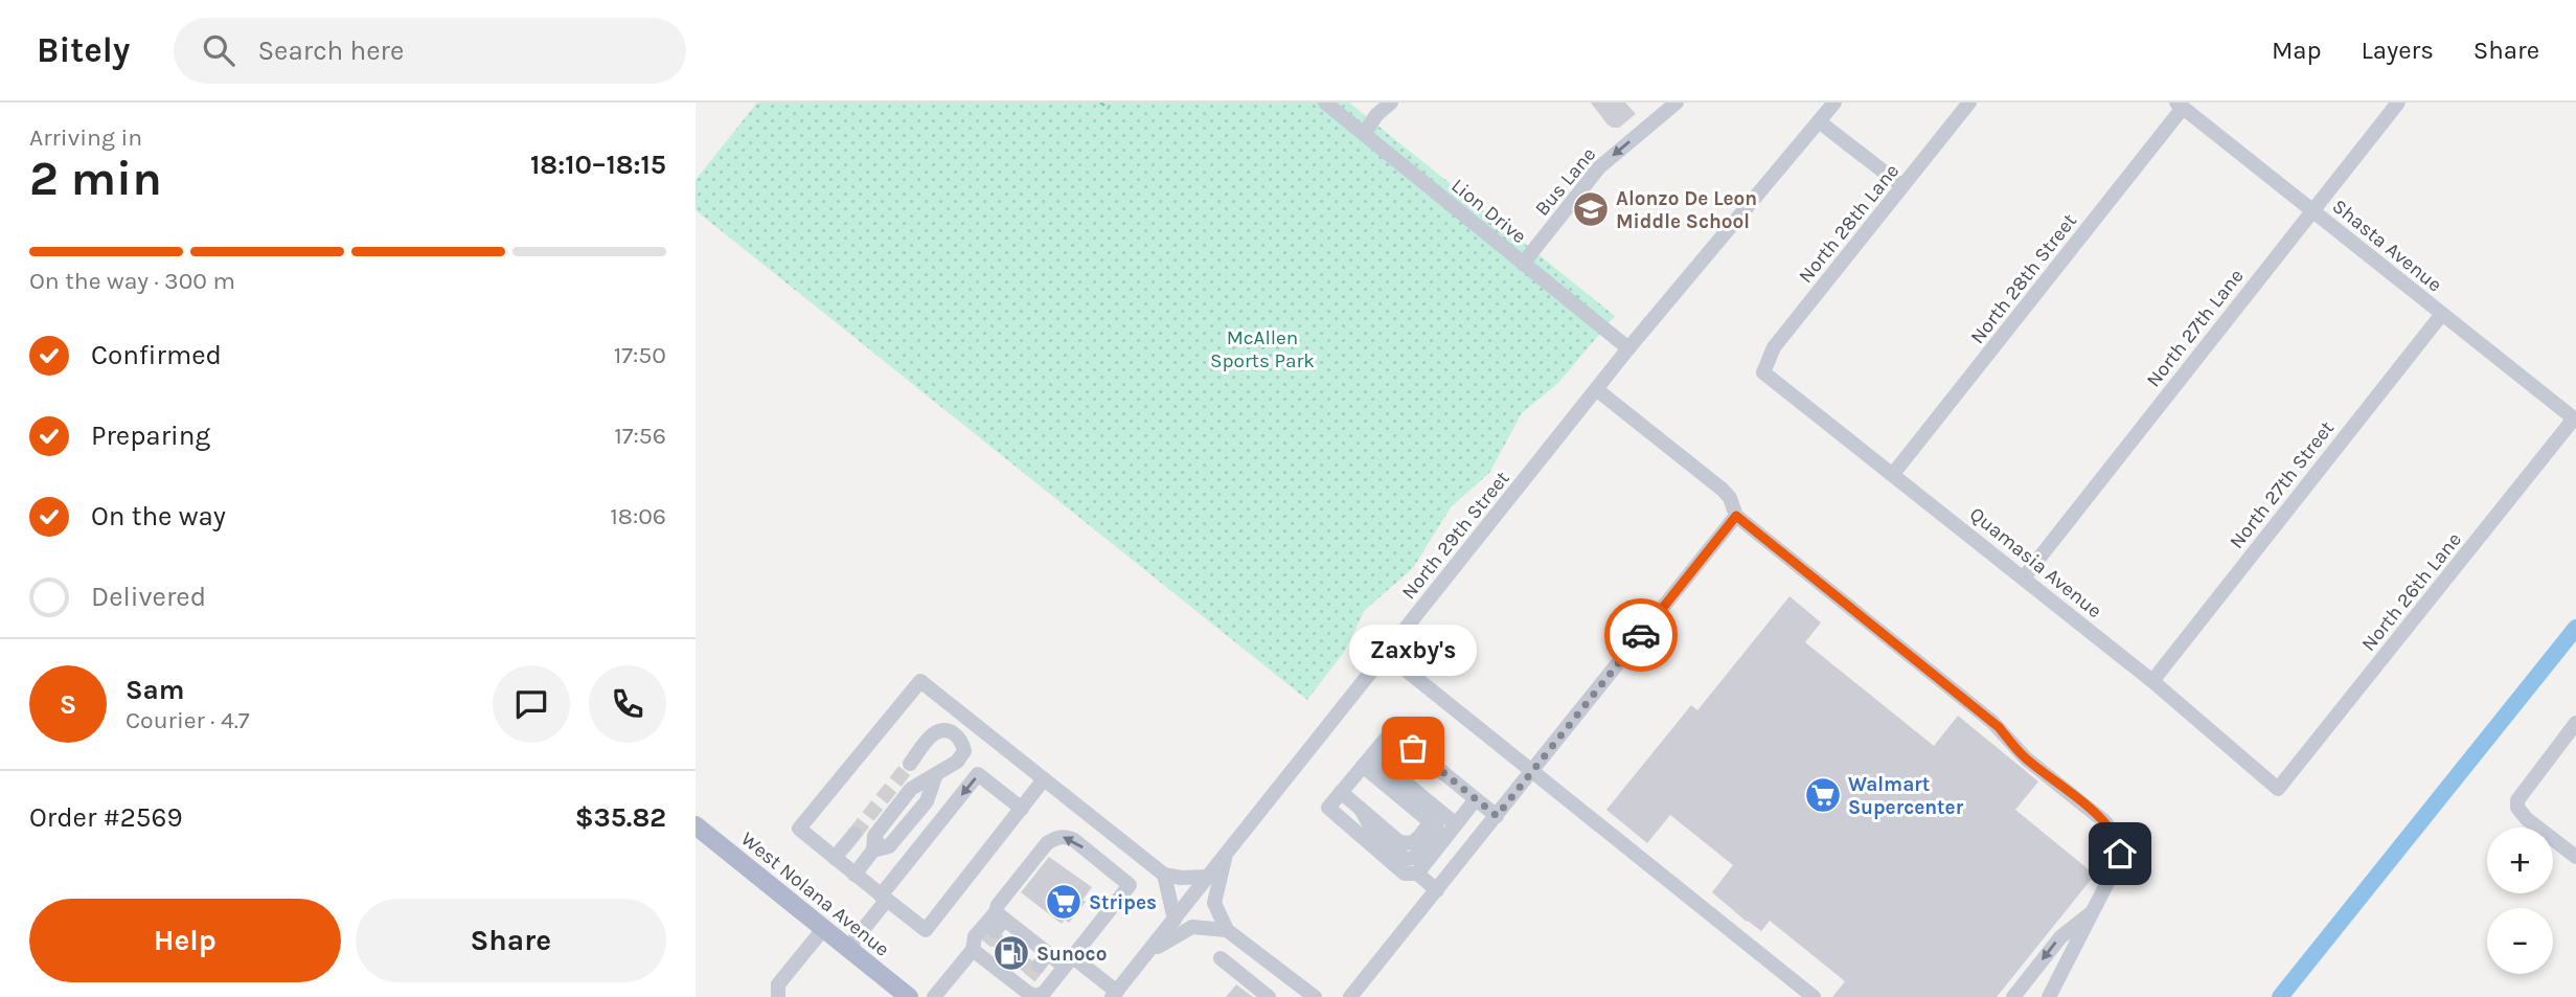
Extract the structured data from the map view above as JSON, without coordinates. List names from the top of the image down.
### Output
{
  "streets": {
    "main road": ["West Nolana Avenue"],
    "street": [
      "Bus Lane",
      "Lion Drive",
      "North 28th Lane",
      "Shasta Avenue",
      "North 28th Street",
      "North 27th Lane",
      "North 27th Street",
      "North 29th Street",
      "Quamasia Avenue",
      "North 26th Lane"
    ]
  },
  "crossings": [
    ["Bus Lane", "Lion Drive"],
    ["Lion Drive", "North 29th Street"],
    ["North 28th Lane", "Quamasia Avenue"],
    ["Shasta Avenue", "North 28th Street"],
    ["Shasta Avenue", "North 27th Lane"],
    ["Shasta Avenue", "North 27th Street"],
    ["Shasta Avenue", "North 26th Lane"],
    ["North 28th Street", "Quamasia Avenue"],
    ["North 27th Lane", "Quamasia Avenue"],
    ["North 27th Street", "Quamasia Avenue"],
    ["Quamasia Avenue", "North 26th Lane"]
  ],
  "one_way": ["Bus Lane"],
  "parks": ["McAllen Sports Park"],
  "places": {
    "school or university": ["Alonzo De Leon Middle School"],
    "other": ["Zaxby's"],
    "supermarket": ["Walmart Supercenter", "Stripes"],
    "fuel station": ["Sunoco"]
  },
  "page": {
    "header": "Bitely",
    "search": "Search here",
    "nav": ["Map", "Layers", "Share"],
    "heading": ["2 min", "Arriving in", "18:10–18:15"],
    "panel": [
      "Sam",
      "Courier · 4.7",
      "Order #2569",
      "$35.82"
    ],
    "bar": "On the way · 300 m",
    "list": [
      ["Confirmed", "17:50"],
      ["Preparing", "17:56"],
      ["On the way", "18:06"],
      "Delivered"
    ],
    "bubble": "Zaxby's",
    "round": "S",
    "map_buttons": ["+", "−"],
    "buttons": ["Help", "Share"]
  }
}
